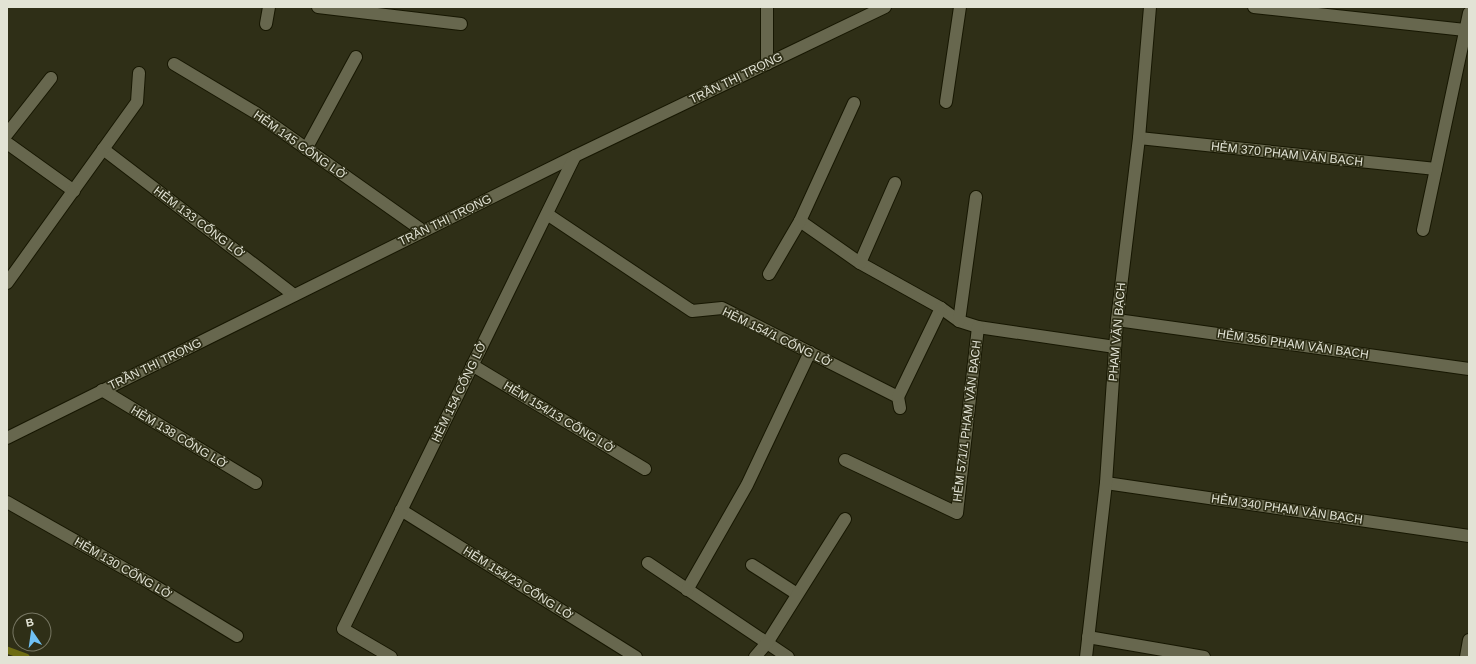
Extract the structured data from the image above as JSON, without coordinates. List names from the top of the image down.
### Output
{
  "streets": {
    "street": [
      "TRẦN THỊ TRỌNG",
      "HẺM 145 CỐNG LỞ",
      "HẺM 370 PHẠM VĂN BẠCH",
      "HẺM 133 CỐNG LỞ",
      "PHẠM VĂN BẠCH",
      "HẺM 154/1 CỐNG LỞ",
      "HẺM 356 PHẠM VĂN BẠCH",
      "HẺM 154 CỐNG LỞ",
      "HẺM 154/13 CỐNG LỞ",
      "HẺM 571/1 PHẠM VĂN BẠCH",
      "HẺM 138 CỐNG LỞ",
      "HẺM 340 PHẠM VĂN BẠCH",
      "HẺM 130 CỐNG LỞ",
      "HẺM 154/23 CỐNG LỞ"
    ]
  },
  "crossings": [
    ["TRẦN THỊ TRỌNG", "HẺM 145 CỐNG LỞ"],
    ["TRẦN THỊ TRỌNG", "HẺM 133 CỐNG LỞ"],
    ["TRẦN THỊ TRỌNG", "HẺM 154 CỐNG LỞ"],
    ["TRẦN THỊ TRỌNG", "HẺM 138 CỐNG LỞ"],
    ["HẺM 370 PHẠM VĂN BẠCH", "PHẠM VĂN BẠCH"],
    ["PHẠM VĂN BẠCH", "HẺM 356 PHẠM VĂN BẠCH"],
    ["PHẠM VĂN BẠCH", "HẺM 340 PHẠM VĂN BẠCH"],
    ["HẺM 154/1 CỐNG LỞ", "HẺM 154 CỐNG LỞ"],
    ["HẺM 154 CỐNG LỞ", "HẺM 154/13 CỐNG LỞ"],
    ["HẺM 154 CỐNG LỞ", "HẺM 154/23 CỐNG LỞ"]
  ],
  "north": "top"
}
